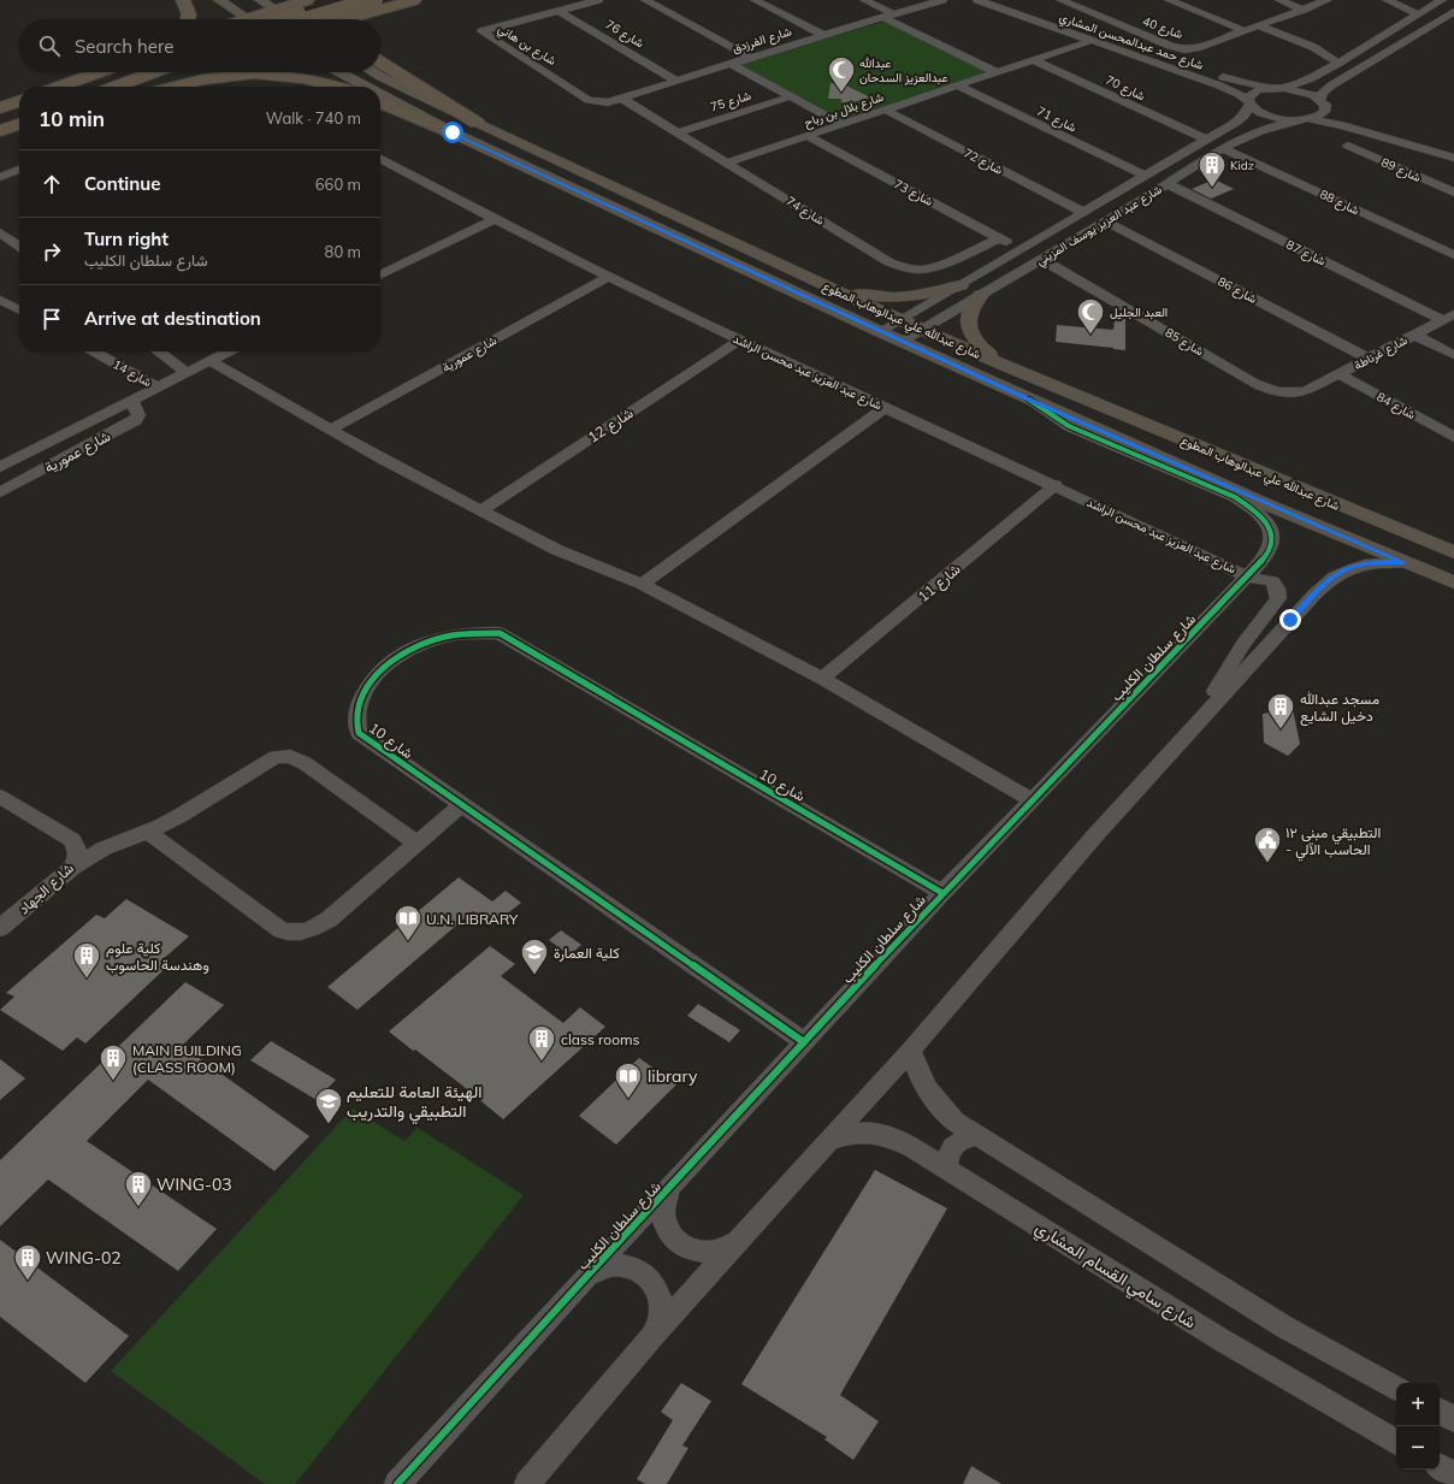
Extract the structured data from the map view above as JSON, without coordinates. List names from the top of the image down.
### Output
{
  "streets": {
    "main road": ["شارع عبدالله علي عبدالوهاب المطوع"],
    "street": [
      "شارع 40",
      "شارع 76",
      "شارع الفرزدق",
      "شارع حمد عبدالمحسن المشاري",
      "شارع بن هاني",
      "شارع 70",
      "شارع 75",
      "شارع بلال بن رباح",
      "شارع 71",
      "شارع 72",
      "شارع 89",
      "شارع 73",
      "شارع 88",
      "شارع 74",
      "شارع عبد العزيز يوسف المزيني",
      "شارع 87",
      "شارع 86",
      "شارع 85",
      "شارع غرناطة",
      "شارع عمورية",
      "شارع عبد العزيز عبد محسن الراشد",
      "شارع 14",
      "شارع 84",
      "شارع 12",
      "شارع 11",
      "شارع سلطان الكليب",
      "شارع 10",
      "شارع الجهاد",
      "شارع سامي القسام المشاري"
    ]
  },
  "crossings": [
    ["شارع 76", "شارع الفرزدق"],
    ["شارع 76", "شارع بن هاني"],
    ["شارع الفرزدق", "شارع بن هاني"],
    ["شارع الفرزدق", "شارع 75"],
    ["شارع الفرزدق", "شارع 74"],
    ["شارع حمد عبدالمحسن المشاري", "شارع بلال بن رباح"],
    ["شارع حمد عبدالمحسن المشاري", "شارع عبد العزيز يوسف المزيني"],
    ["شارع 70", "شارع بلال بن رباح"],
    ["شارع 70", "شارع عبد العزيز يوسف المزيني"],
    ["شارع 75", "شارع بلال بن رباح"],
    ["شارع 75", "شارع 74"],
    ["شارع بلال بن رباح", "شارع 71"],
    ["شارع بلال بن رباح", "شارع 72"],
    ["شارع بلال بن رباح", "شارع 73"],
    ["شارع بلال بن رباح", "شارع 74"],
    ["شارع 71", "شارع عبد العزيز يوسف المزيني"],
    ["شارع 72", "شارع عبد العزيز يوسف المزيني"],
    ["شارع 73", "شارع 74"],
    ["شارع 73", "شارع عبد العزيز يوسف المزيني"],
    ["شارع 88", "شارع عبد العزيز يوسف المزيني"],
    ["شارع عبد العزيز يوسف المزيني", "شارع 87"],
    ["شارع عبد العزيز يوسف المزيني", "شارع 86"],
    ["شارع عبد العزيز يوسف المزيني", "شارع عبدالله علي عبدالوهاب المطوع"],
    ["شارع عبد العزيز يوسف المزيني", "شارع 85"],
    ["شارع 87", "شارع غرناطة"],
    ["شارع 86", "شارع غرناطة"],
    ["شارع عبدالله علي عبدالوهاب المطوع", "شارع سلطان الكليب"],
    ["شارع 85", "شارع غرناطة"],
    ["شارع غرناطة", "شارع 84"],
    ["شارع عمورية", "شارع عبد العزيز عبد محسن الراشد"],
    ["شارع عمورية", "شارع 14"],
    ["شارع عبد العزيز عبد محسن الراشد", "شارع 12"],
    ["شارع عبد العزيز عبد محسن الراشد", "شارع 11"],
    ["شارع عبد العزيز عبد محسن الراشد", "شارع سلطان الكليب"],
    ["شارع سلطان الكليب", "شارع 10"]
  ],
  "places": {
    "mosque": ["عبدالله عبدالعزيز السدحان", "العبد الجليل"],
    "building": [
      "Kidz",
      "مسجد عبدالله دخيل الشايع",
      "كلية علوم وهندسة الحاسوب",
      "class rooms",
      "MAIN BUILDING (CLASS ROOM)",
      "WING-03",
      "WING-02"
    ],
    "public building": ["التطبيقي مبنى ١٢ - الحاسب الآلي"],
    "library": ["U.N. LIBRARY", "library"],
    "school or university": ["كلية العمارة", "الهيئة العامة للتعليم التطبيقي والتدريب"]
  },
  "page": {
    "search": "Search here",
    "heading": ["10 min", "Walk · 740 m"],
    "list": [
      ["Continue", "660 m"],
      ["Turn right", "شارع سلطان الكليب", "80 m"],
      "Arrive at destination"
    ],
    "map_buttons": ["+", "−"]
  }
}
